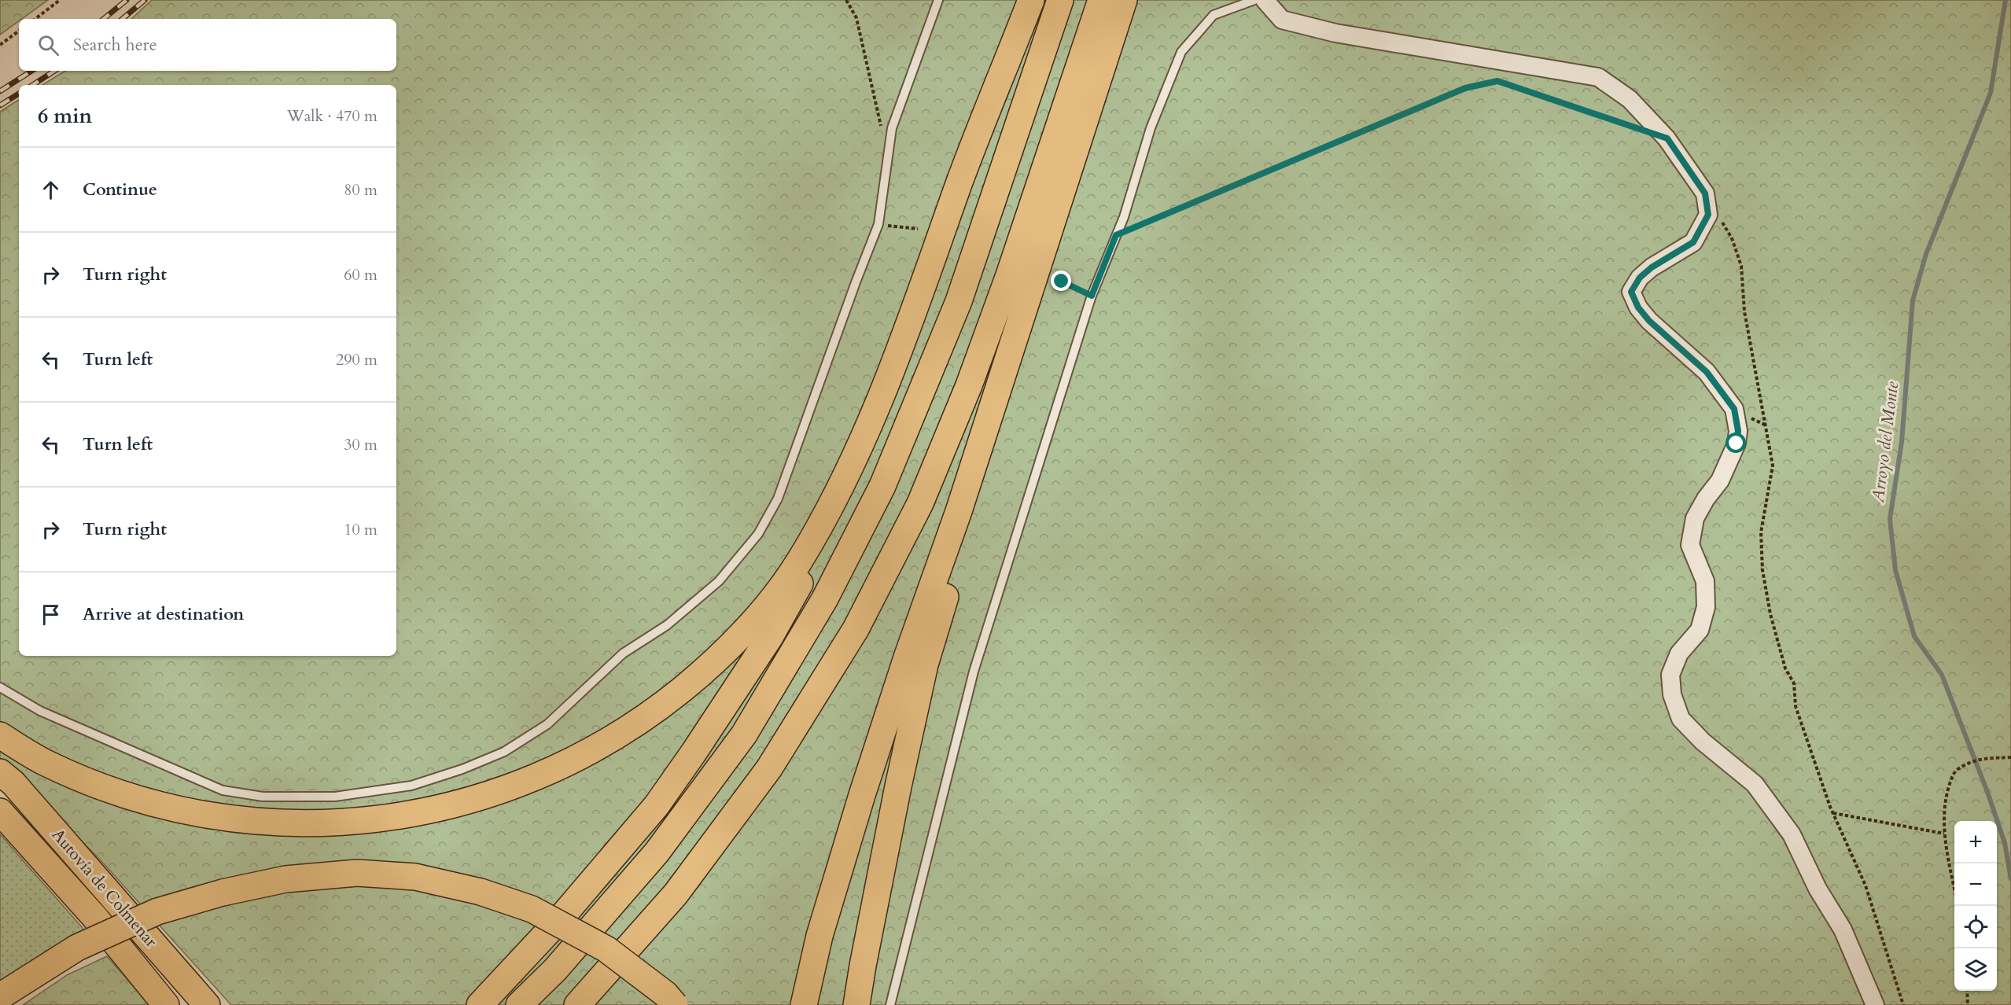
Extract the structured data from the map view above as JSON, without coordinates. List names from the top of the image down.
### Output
{
  "streets": {
    "highway": ["Autovía de Colmenar"]
  },
  "water": ["Arroyo del Monte"],
  "page": {
    "search": "Search here",
    "heading": ["6 min", "Walk · 470 m"],
    "list": [
      ["Continue", "80 m"],
      ["Turn right", "60 m"],
      ["Turn left", "290 m"],
      ["Turn left", "30 m"],
      ["Turn right", "10 m"],
      "Arrive at destination"
    ],
    "map_buttons": ["+", "−"]
  }
}
